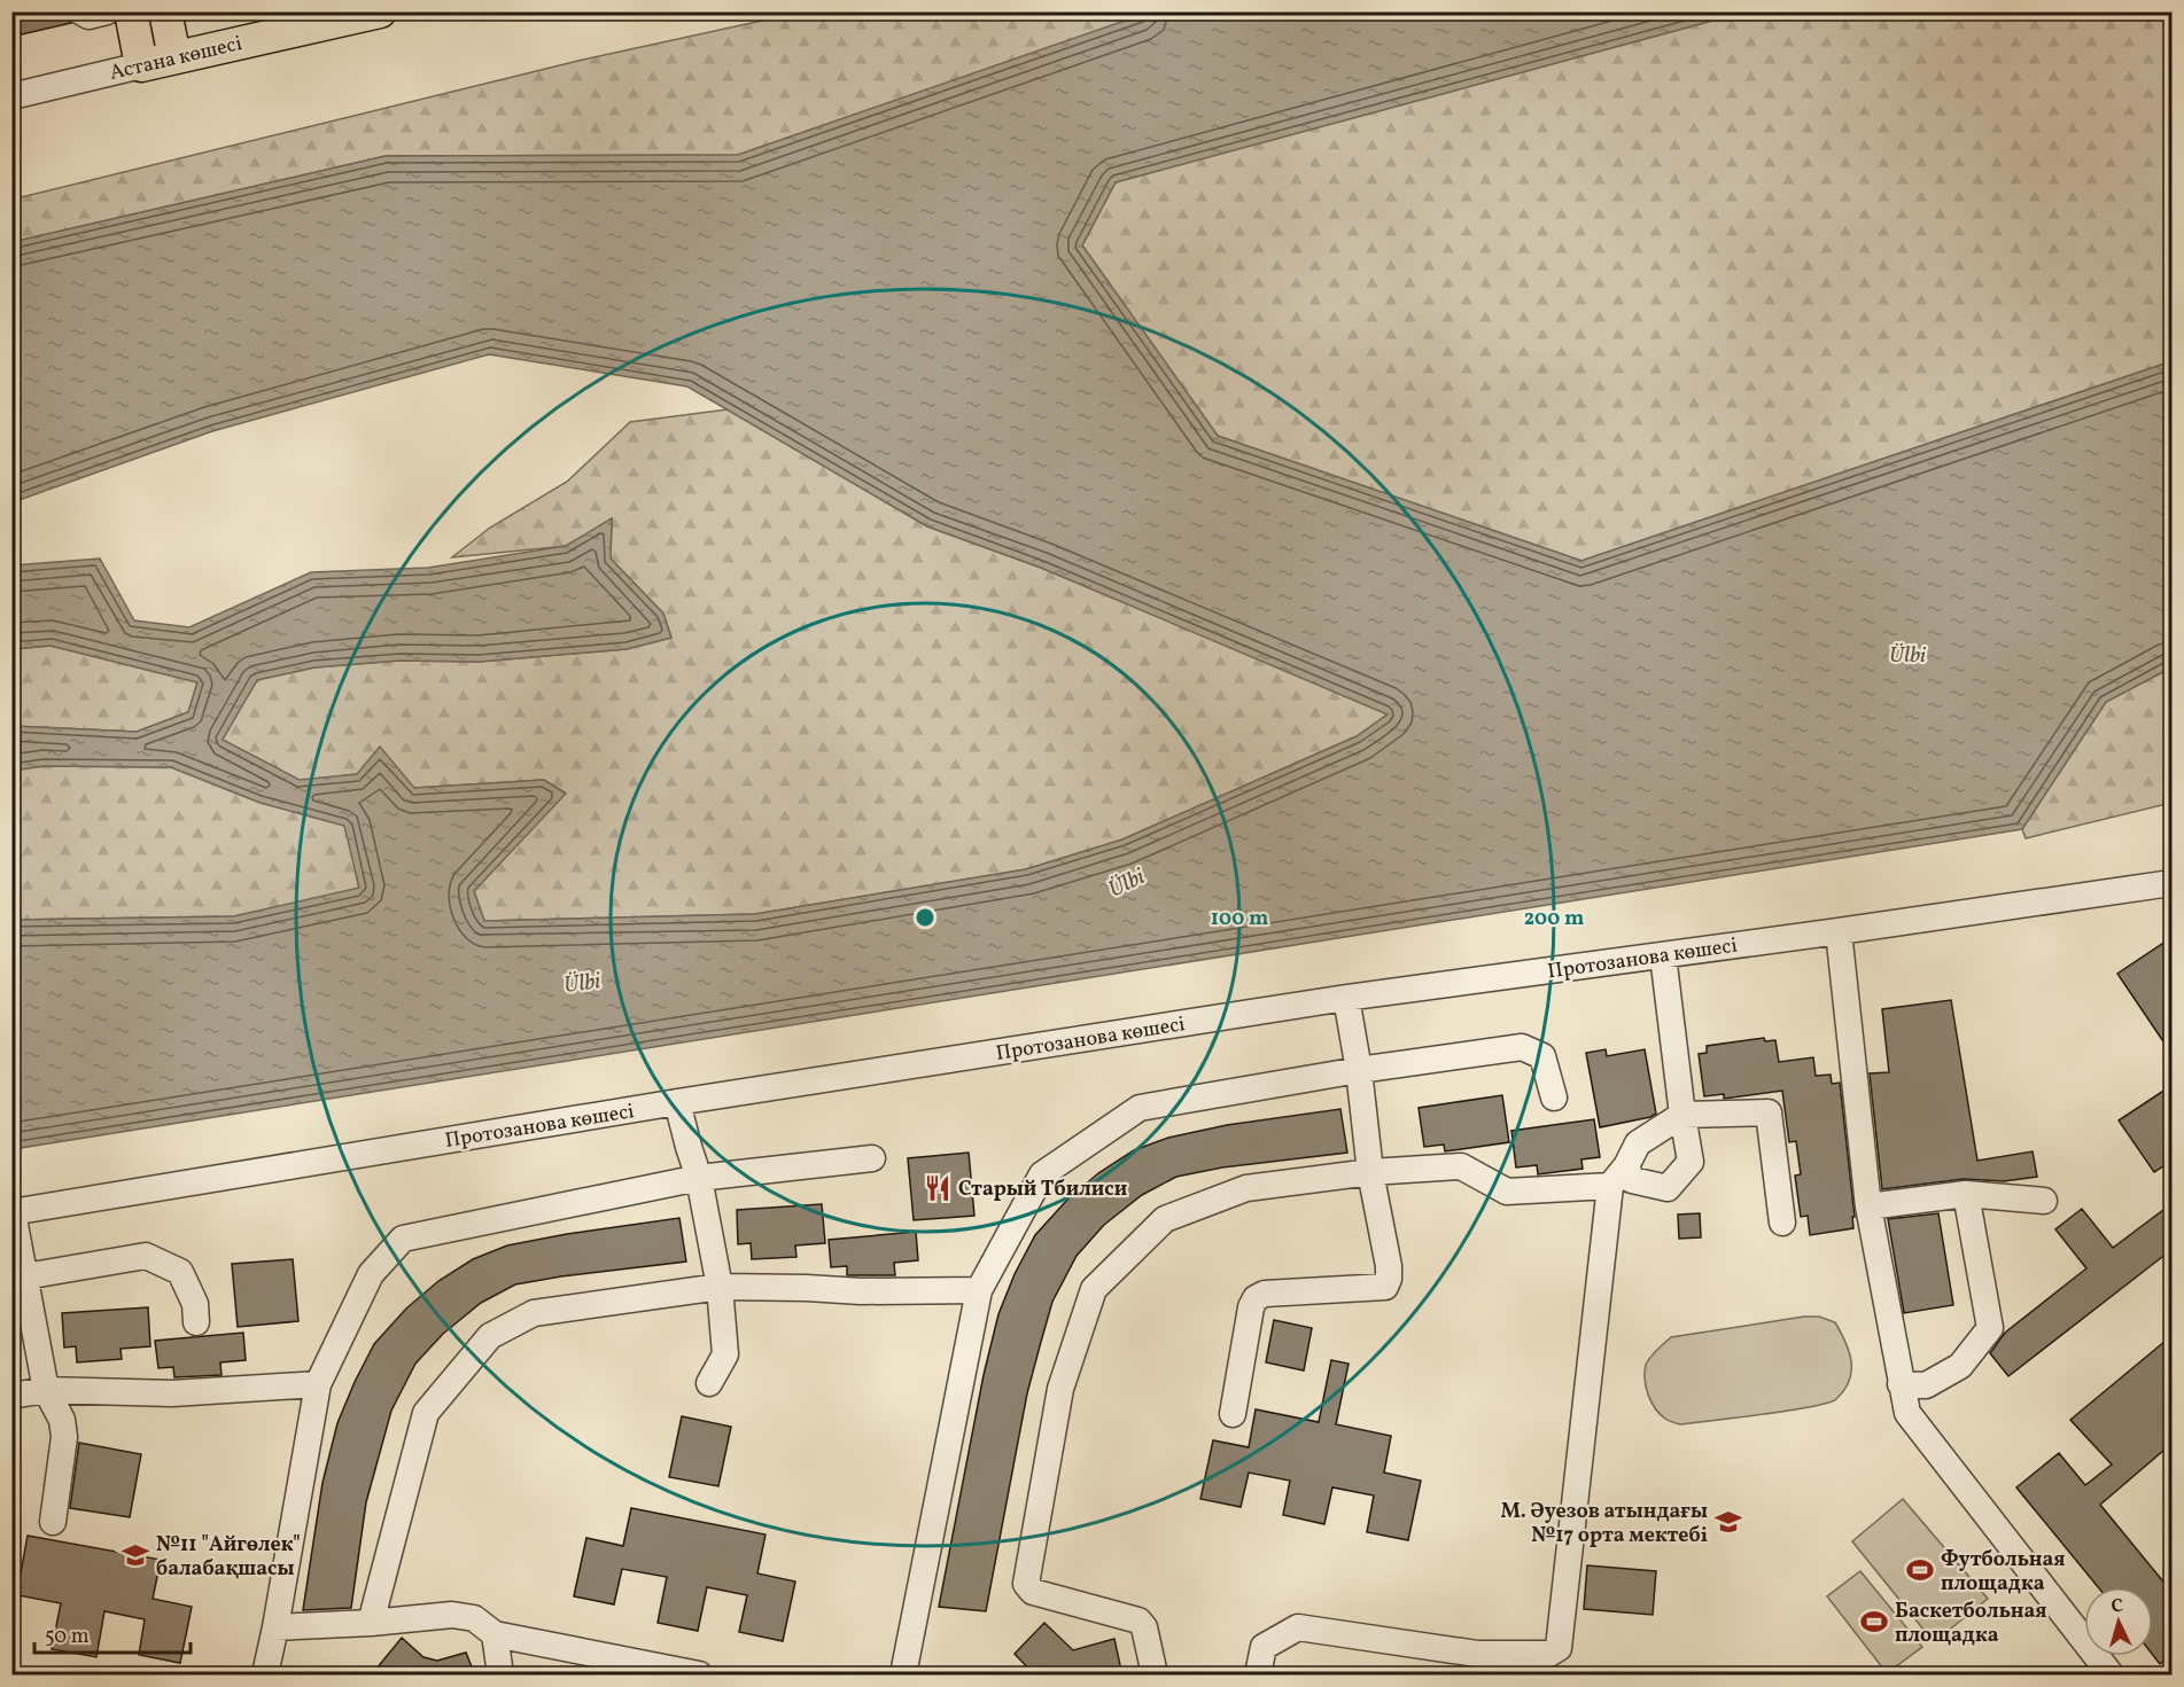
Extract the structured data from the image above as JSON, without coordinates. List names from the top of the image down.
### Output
{
  "streets": {
    "main road": ["Астана көшесі"],
    "street": ["Протозанова көшесі"]
  },
  "water": ["Ülbi"],
  "places": {
    "restaurant": ["Старый Тбилиси"],
    "school or university": ["М. Әуезов атындағы №17 орта мектебі", "№11 \"Айгөлек\" балабақшасы"],
    "sports": ["Футбольная площадка", "Баскетбольная площадка"]
  },
  "scale_bar": "50 m",
  "north": "top",
  "rings": ["100 m", "200 m"]
}
